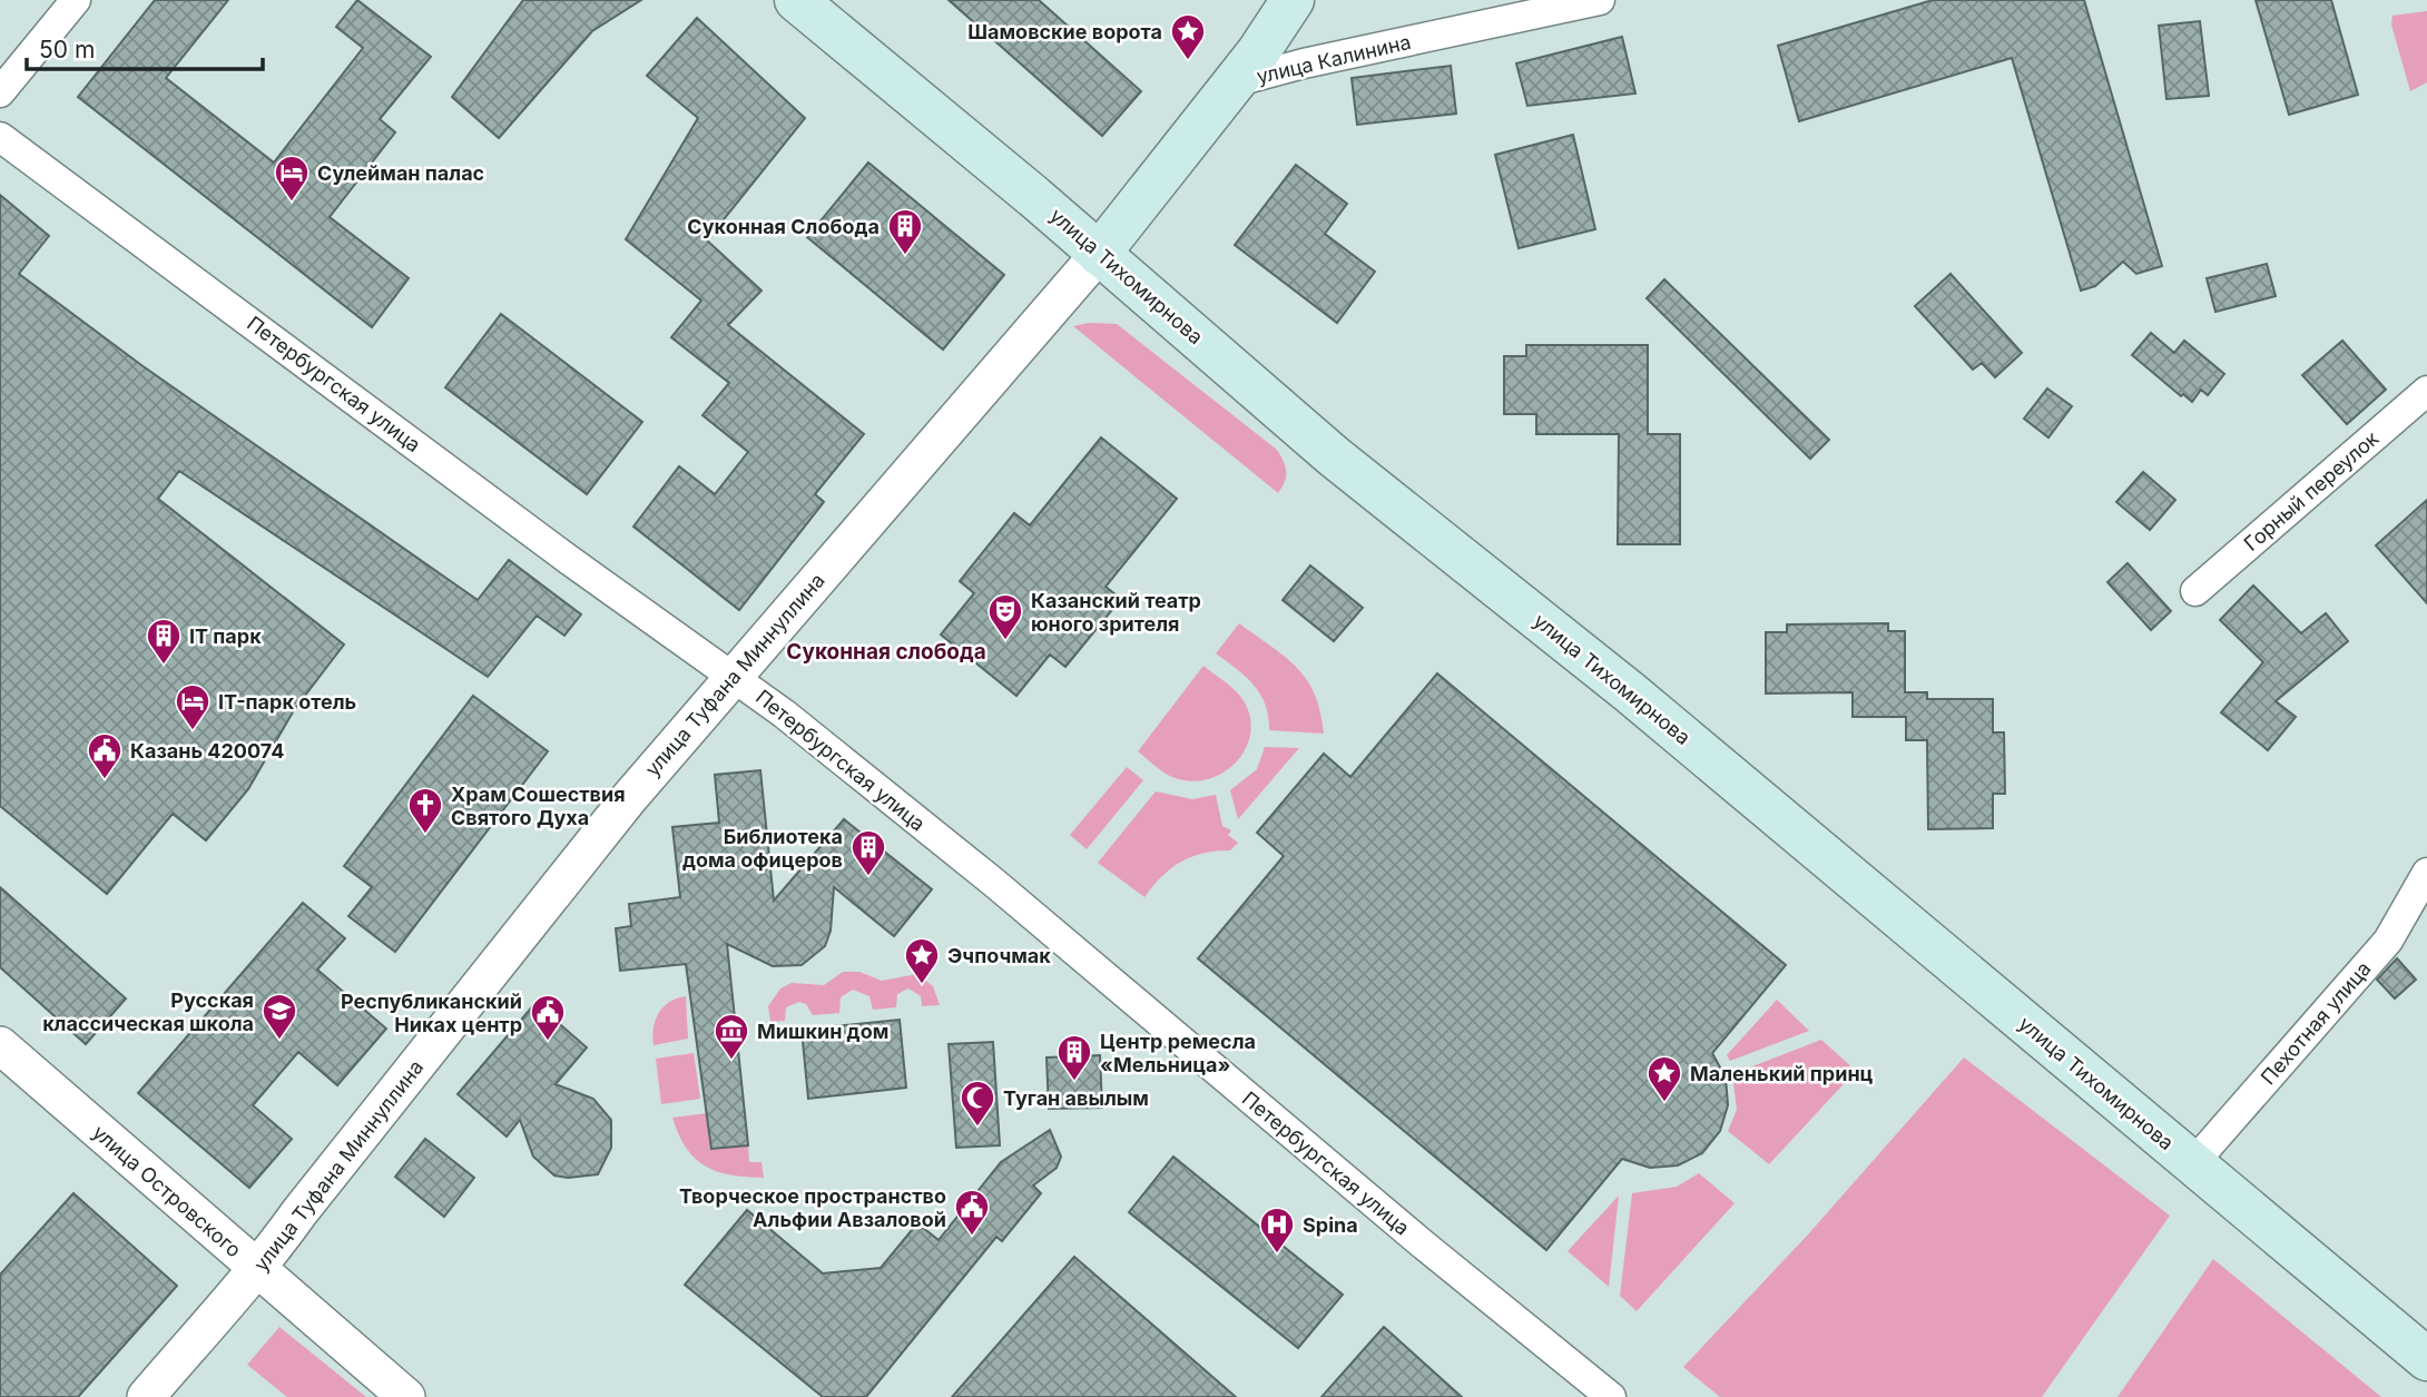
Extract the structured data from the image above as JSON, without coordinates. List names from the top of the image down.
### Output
{
  "streets": {
    "main road": ["улица Калинина", "улица Тихомирнова"],
    "street": [
      "Петербургская улица",
      "Горный переулок",
      "улица Туфана Миннуллина",
      "Пехотная улица",
      "улица Островского"
    ]
  },
  "crossings": [
    ["улица Калинина", "улица Тихомирнова"],
    ["улица Калинина", "улица Туфана Миннуллина"],
    ["улица Тихомирнова", "улица Туфана Миннуллина"],
    ["улица Тихомирнова", "Пехотная улица"],
    ["Петербургская улица", "улица Туфана Миннуллина"],
    ["улица Туфана Миннуллина", "улица Островского"]
  ],
  "districts": ["Суконная слобода"],
  "places": {
    "place": ["Шамовские ворота", "Эчпочмак", "Маленький принц"],
    "hotel": ["Сулейман палас", "IT-парк отель"],
    "building": [
      "Суконная Слобода",
      "IT парк",
      "Библиотека дома офицеров",
      "Центр ремесла «Мельница»"
    ],
    "theatre": ["Казанский театр юного зрителя"],
    "public building": ["Казань 420074", "Республиканский Никах центр", "Творческое пространство Альфии Авзаловой"],
    "church": ["Храм Сошествия Святого Духа"],
    "school or university": ["Русская классическая школа"],
    "museum": ["Мишкин дом"],
    "mosque": ["Туган авылым"],
    "hospital": ["Spina"]
  },
  "scale_bar": "50 m"
}
